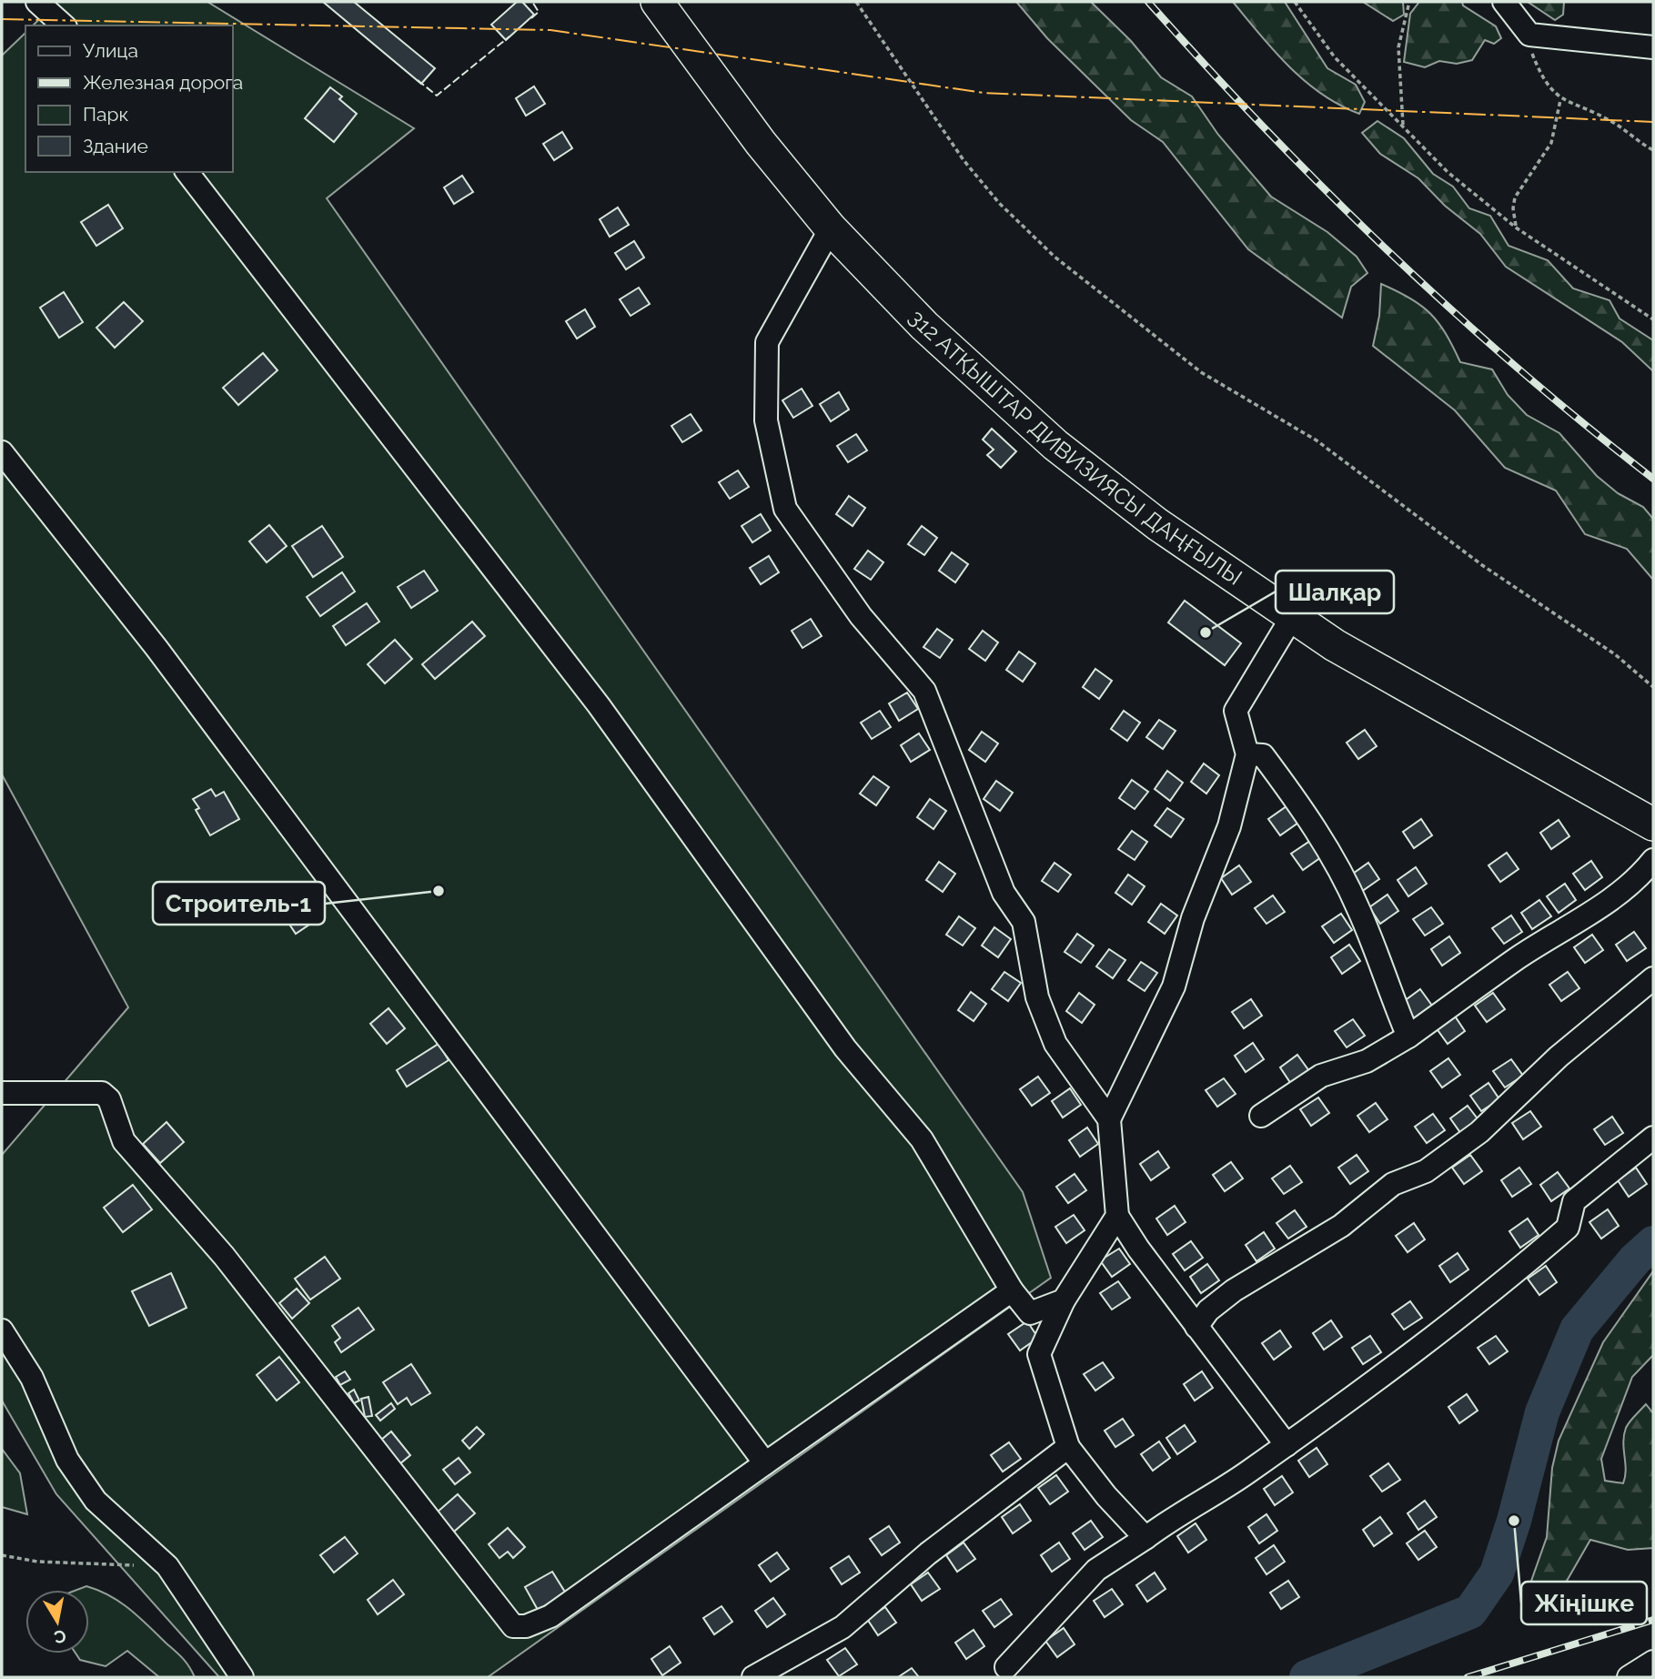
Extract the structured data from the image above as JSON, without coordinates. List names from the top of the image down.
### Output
{
  "streets": {
    "highway": ["312 АТҚЫШТАР ДИВИЗИЯСЫ ДАҢҒЫЛЫ"]
  },
  "places": ["Шалқар", "Строитель-1", "Жіңішке"],
  "legend": [
    "Улица",
    "Железная дорога",
    "Парк",
    "Здание"
  ],
  "north": "bottom"
}
